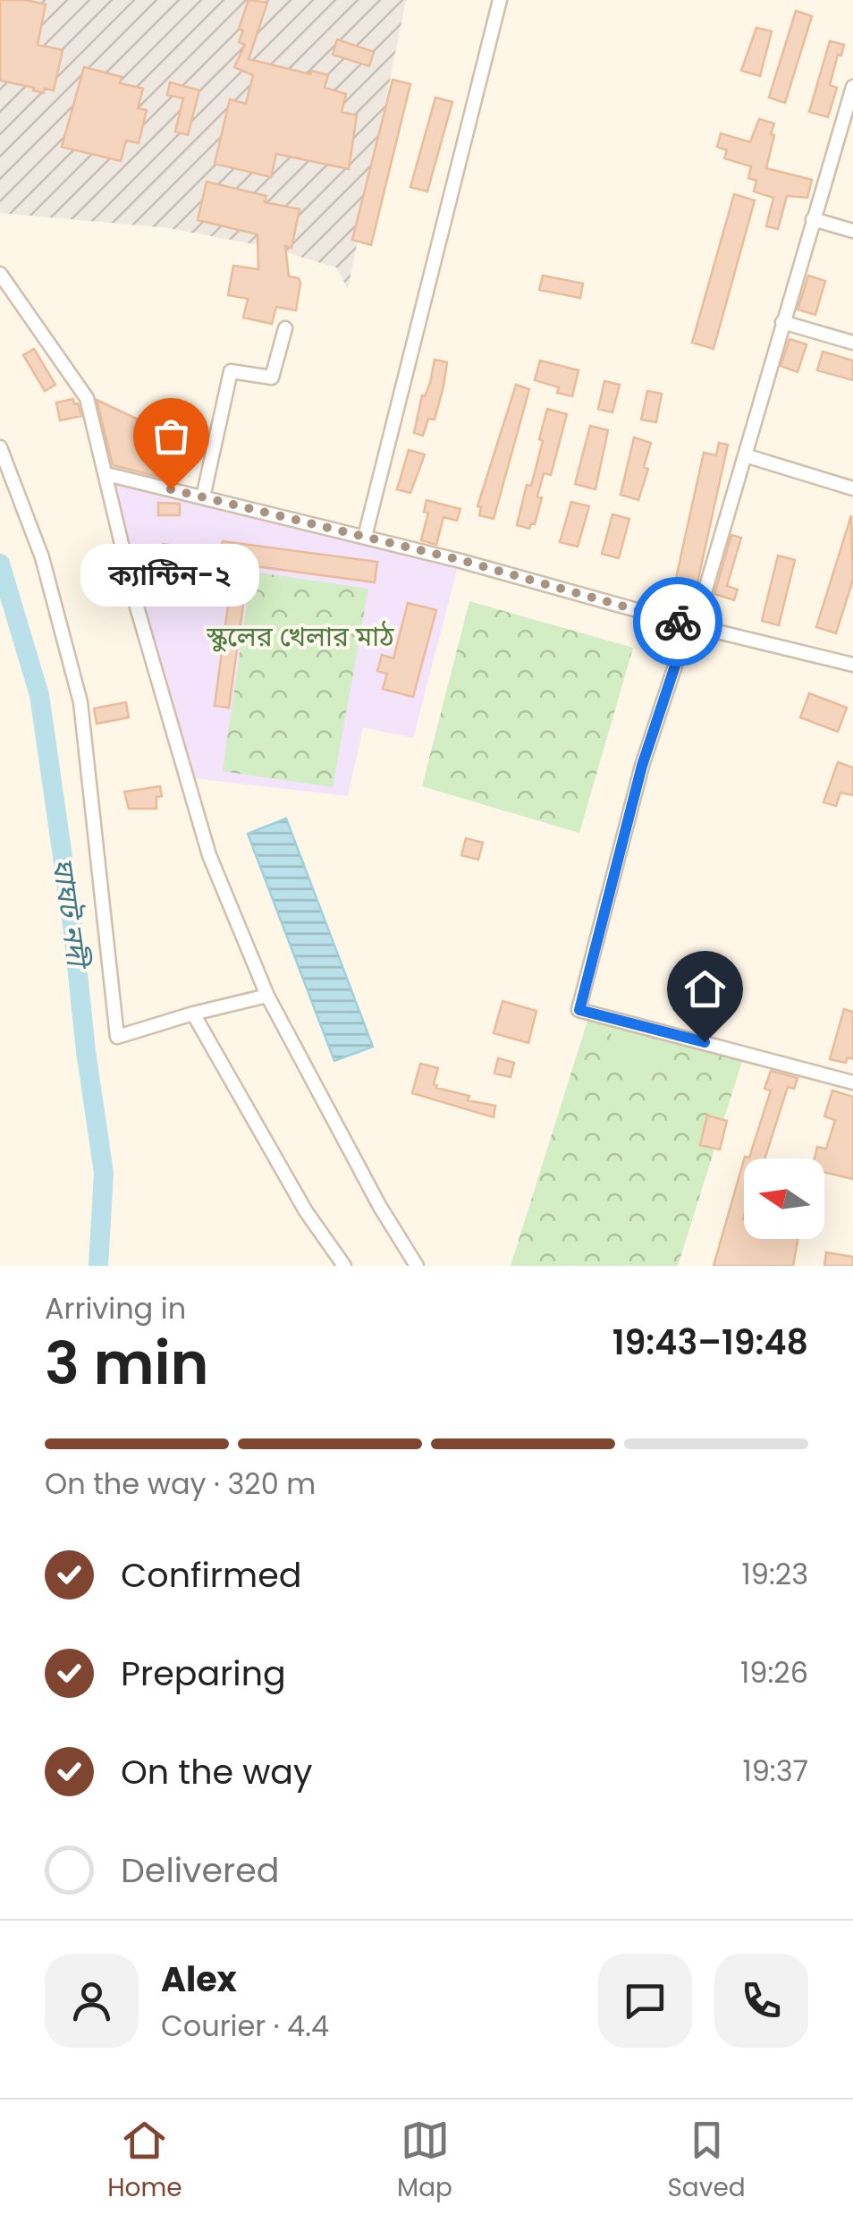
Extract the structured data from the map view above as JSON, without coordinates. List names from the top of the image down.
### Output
{
  "water": ["ঘাঘট নদী"],
  "parks": ["স্কুলের খেলার মাঠ"],
  "places": ["ক্যান্টিন-২"],
  "north": "left",
  "page": {
    "bubble": "ক্যান্টিন-২",
    "heading": ["3 min", "Arriving in", "19:43–19:48"],
    "panel": ["Alex", "Courier · 4.4"],
    "bar": "On the way · 320 m",
    "list": [
      ["Confirmed", "19:23"],
      ["Preparing", "19:26"],
      ["On the way", "19:37"],
      "Delivered"
    ],
    "tabs": ["Home", "Map", "Saved"]
  }
}
